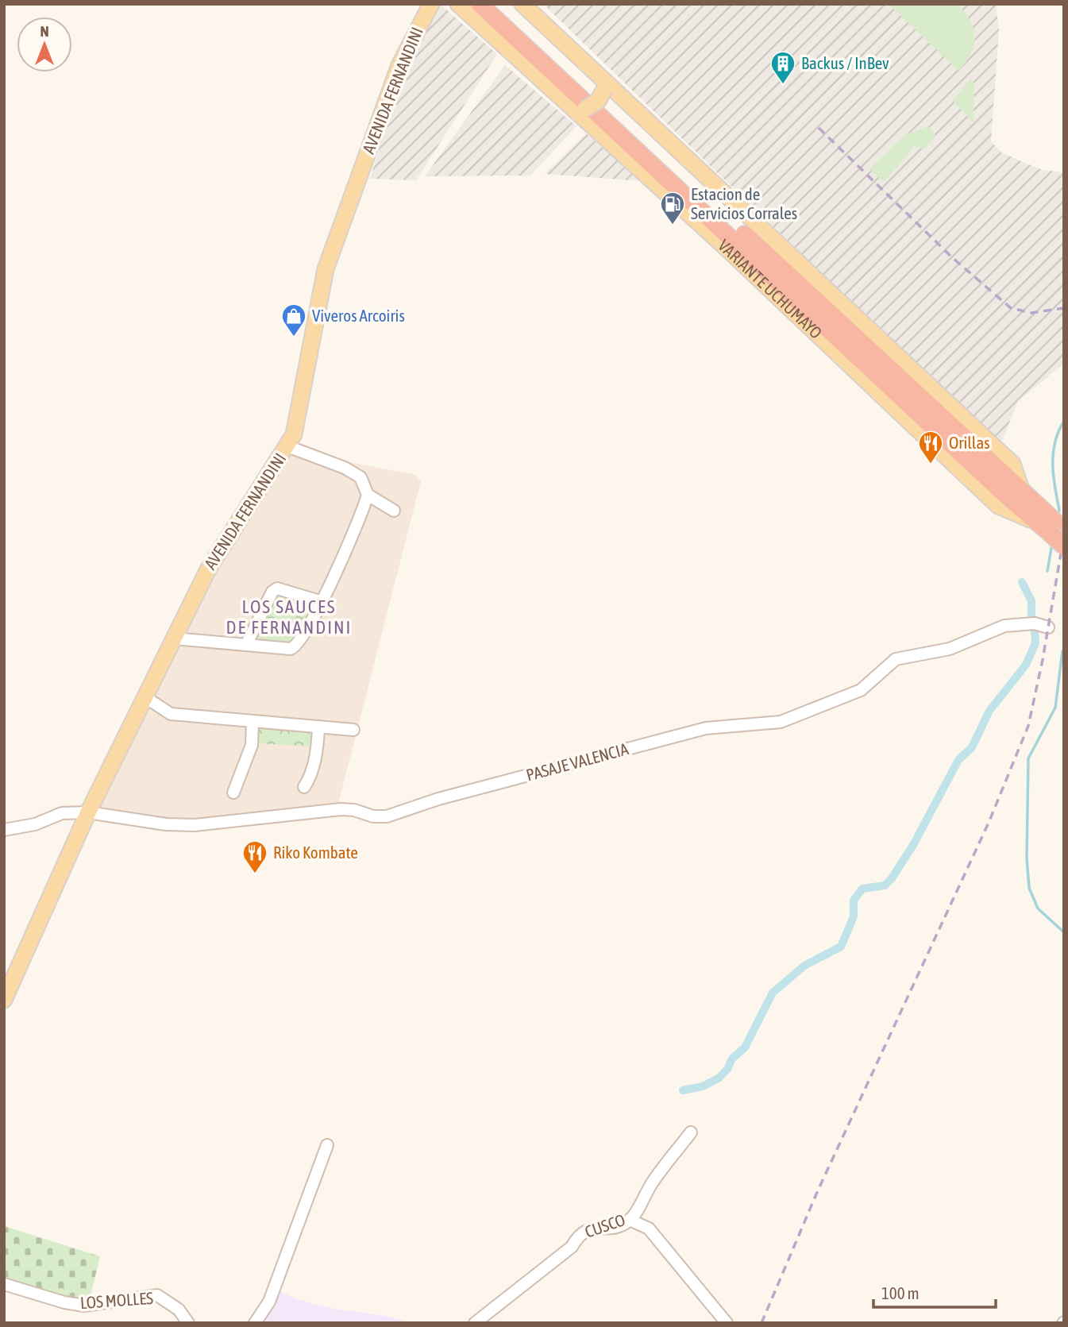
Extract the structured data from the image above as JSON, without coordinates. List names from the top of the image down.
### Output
{
  "streets": {
    "highway": ["VARIANTE UCHUMAYO"],
    "main road": ["AVENIDA FERNANDINI"],
    "street": ["PASAJE VALENCIA", "CUSCO", "LOS MOLLES"]
  },
  "crossings": [
    ["AVENIDA FERNANDINI", "PASAJE VALENCIA"]
  ],
  "districts": ["LOS SAUCES DE FERNANDINI"],
  "places": {
    "building": ["Backus / InBev"],
    "fuel station": ["Estacion de Servicios Corrales"],
    "shop": ["Viveros Arcoiris"],
    "restaurant": ["Orillas", "Riko Kombate"]
  },
  "scale_bar": "100 m",
  "north": "top"
}
